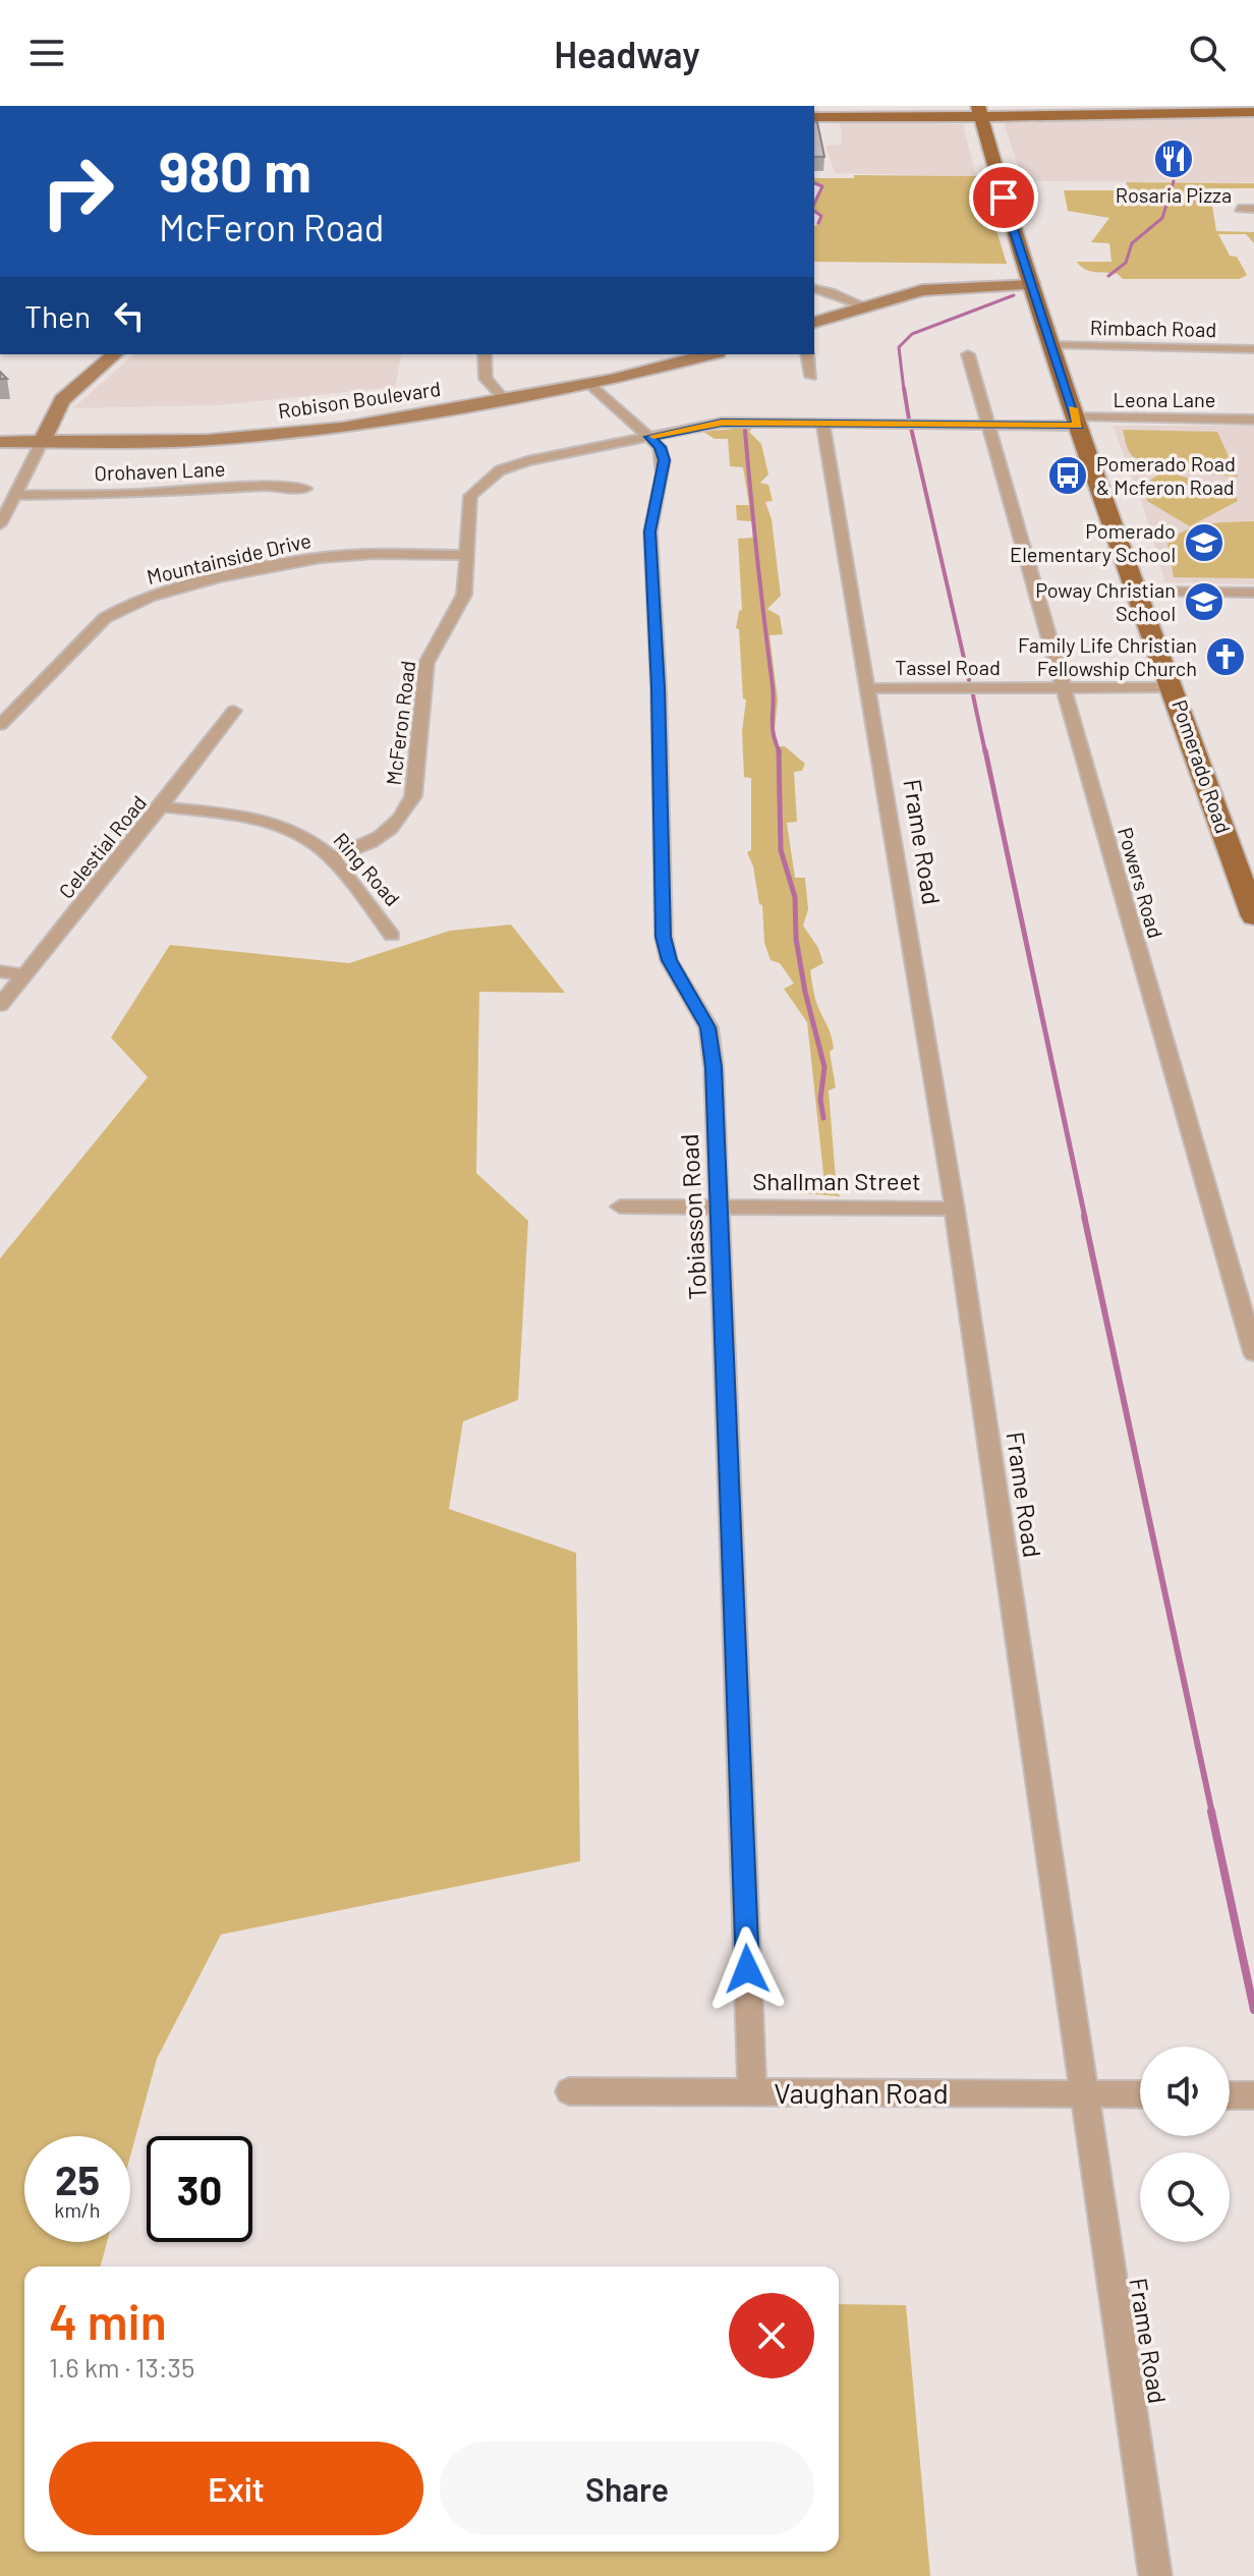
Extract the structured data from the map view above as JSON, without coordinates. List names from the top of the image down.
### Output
{
  "streets": {
    "main road": ["Pomerado Road"],
    "street": [
      "Rimbach Road",
      "Robison Boulevard",
      "Leona Lane",
      "Orohaven Lane",
      "Mountainside Drive",
      "Tassel Road",
      "McFeron Road",
      "Frame Road",
      "Celestial Road",
      "Ring Road",
      "Powers Road",
      "Shallman Street",
      "Tobiasson Road",
      "Vaughan Road"
    ]
  },
  "crossings": [
    ["Rimbach Road", "Pomerado Road"],
    ["Leona Lane", "McFeron Road"],
    ["Leona Lane", "Pomerado Road"],
    ["Mountainside Drive", "McFeron Road"],
    ["Tassel Road", "Pomerado Road"],
    ["Tassel Road", "Frame Road"],
    ["Tassel Road", "Powers Road"],
    ["McFeron Road", "Pomerado Road"],
    ["McFeron Road", "Frame Road"],
    ["McFeron Road", "Ring Road"],
    ["McFeron Road", "Powers Road"],
    ["McFeron Road", "Tobiasson Road"],
    ["Frame Road", "Shallman Street"],
    ["Frame Road", "Vaughan Road"],
    ["Celestial Road", "Ring Road"],
    ["Shallman Street", "Tobiasson Road"],
    ["Tobiasson Road", "Vaughan Road"]
  ],
  "places": {
    "restaurant": ["Rosaria Pizza"],
    "bus stop": ["Pomerado Road & Mcferon Road"],
    "school or university": ["Pomerado Elementary School", "Poway Christian School"],
    "church": ["Family Life Christian Fellowship Church"]
  },
  "page": {
    "header": "Headway",
    "turn": ["980 m", "McFeron Road"],
    "then": "Then",
    "speed": "25 km/h",
    "limit": "30",
    "heading": ["4 min", "1.6 km · 13:35"],
    "buttons": ["Exit", "Share"]
  }
}
